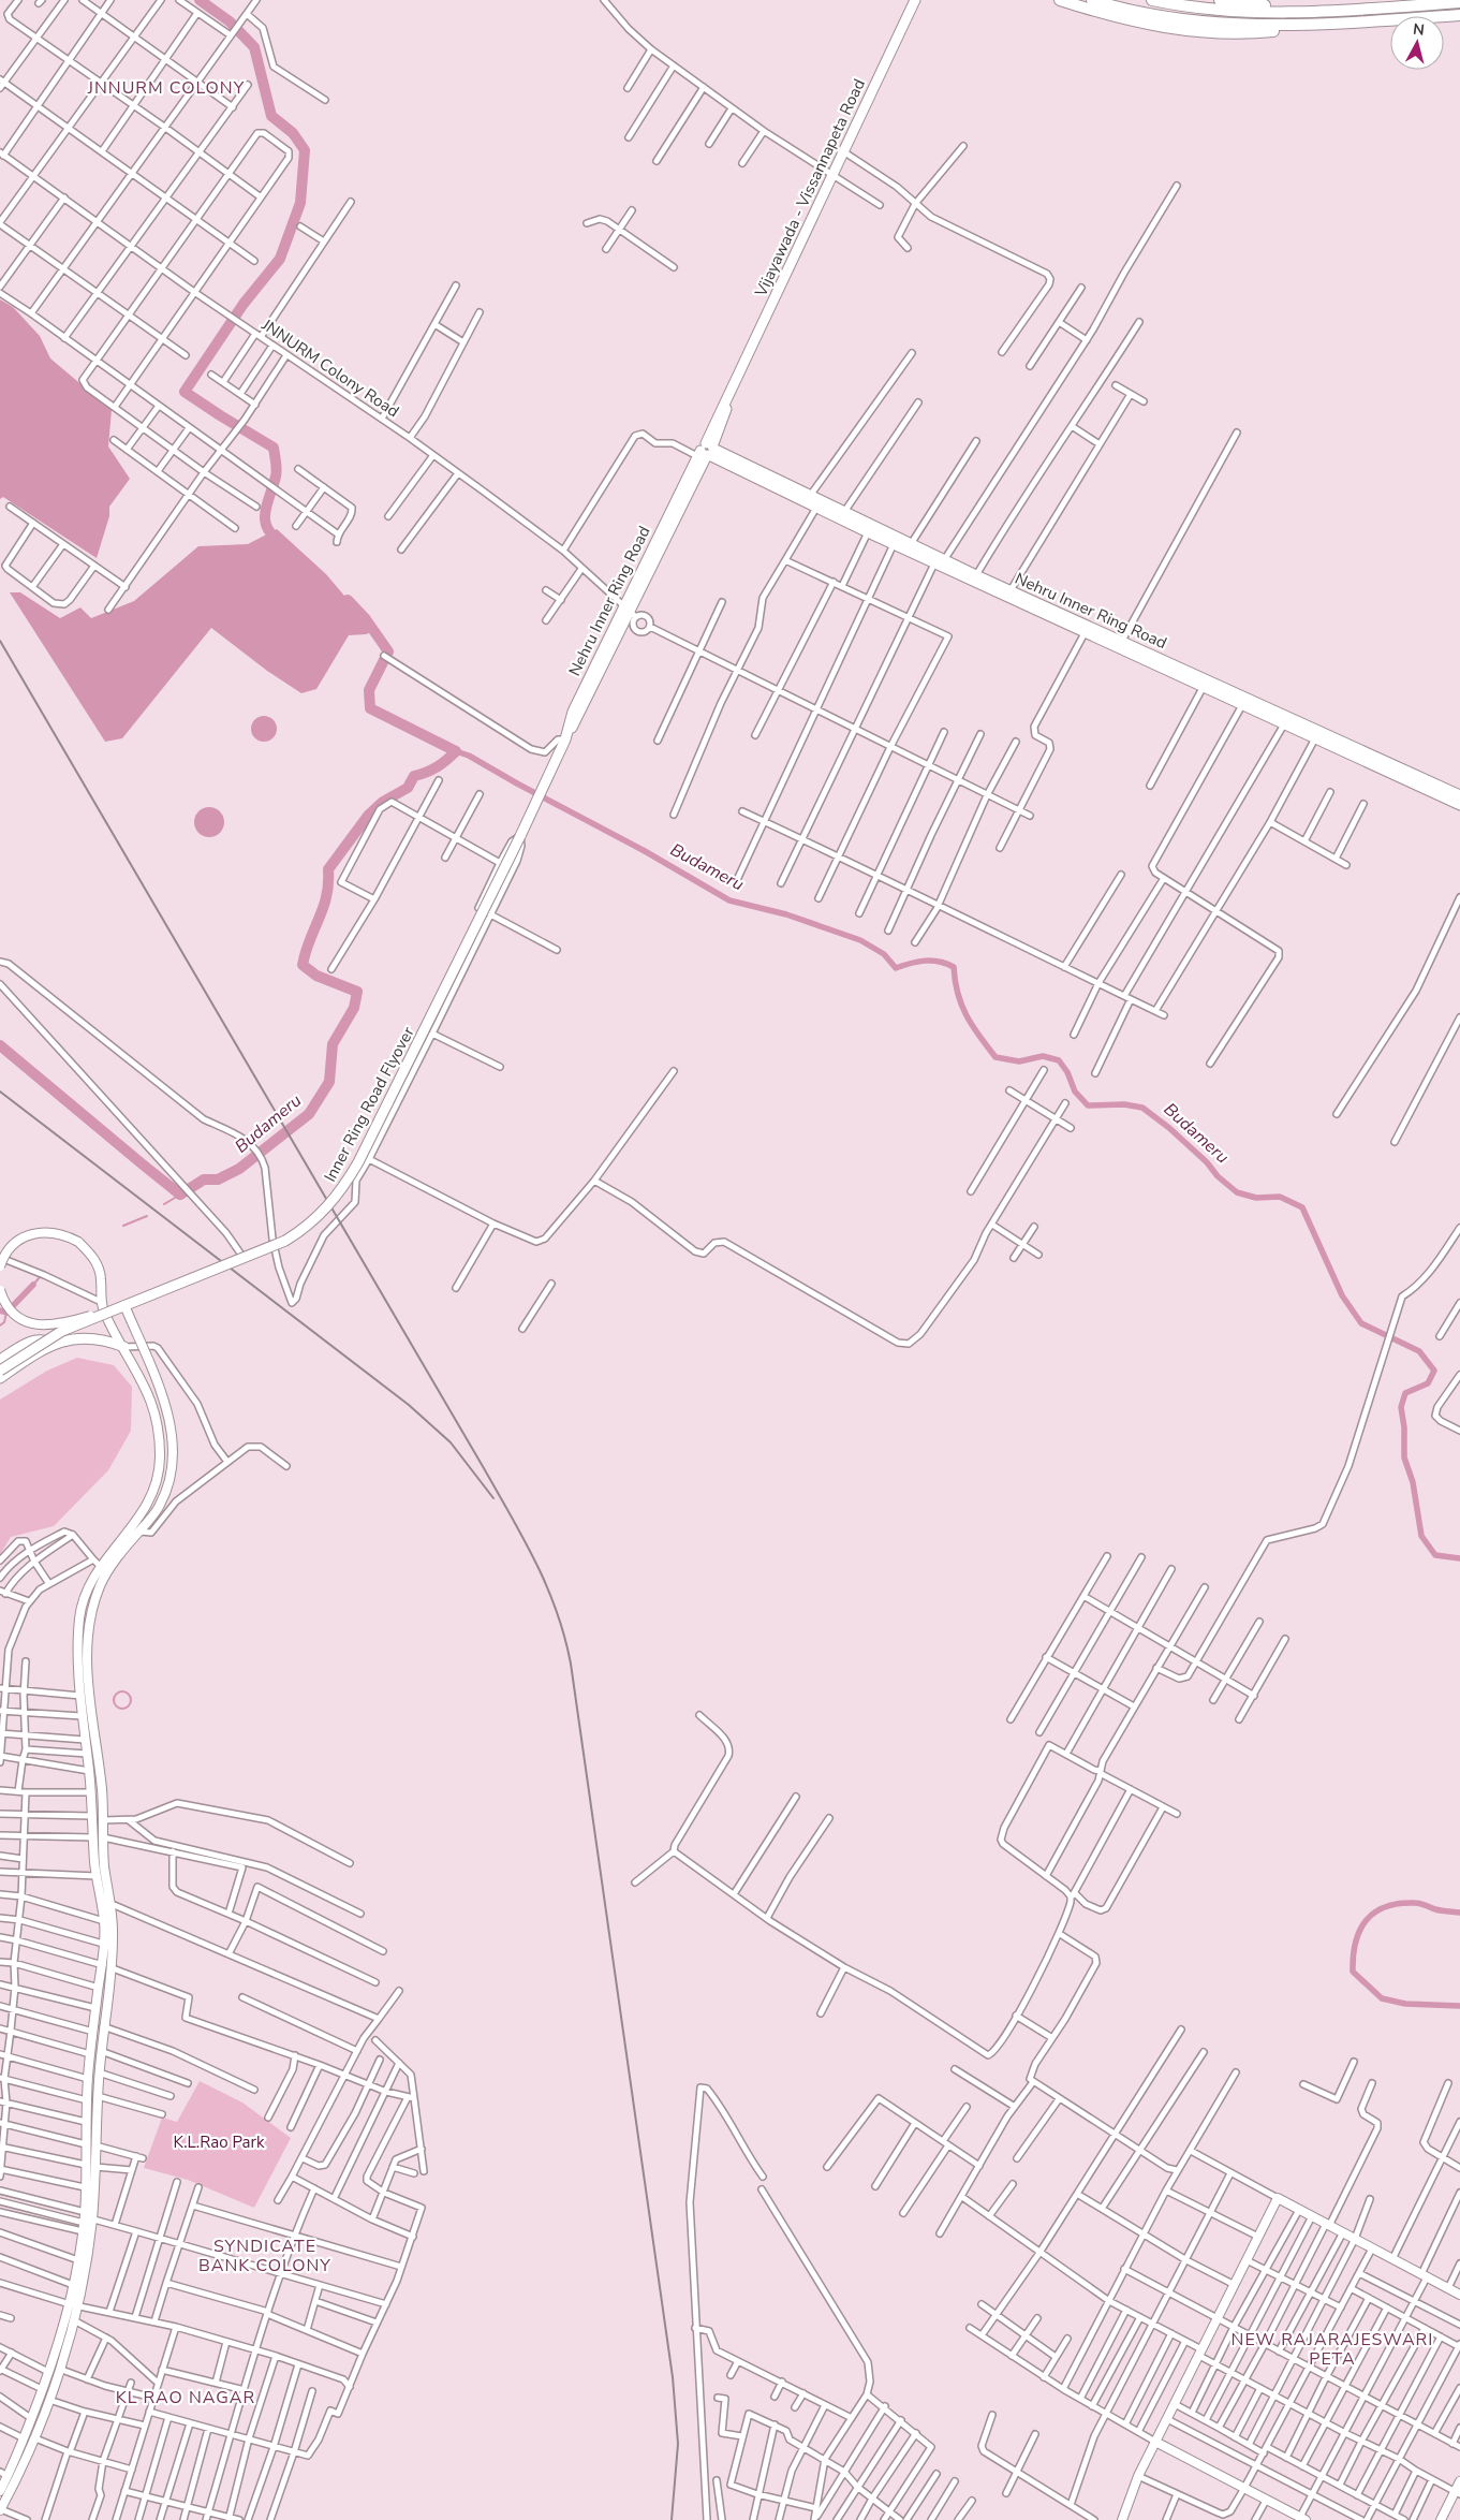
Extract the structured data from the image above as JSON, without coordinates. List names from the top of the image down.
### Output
{
  "streets": {
    "main road": ["Vijayawada - Vissannapeta Road", "Nehru Inner Ring Road", "Inner Ring Road Flyover"],
    "street": ["JNNURM Colony Road"]
  },
  "crossings": [
    ["Vijayawada - Vissannapeta Road", "Nehru Inner Ring Road"],
    ["JNNURM Colony Road", "Nehru Inner Ring Road"],
    ["Nehru Inner Ring Road", "Inner Ring Road Flyover"]
  ],
  "districts": [
    "JNNURM COLONY",
    "SYNDICATE BANK COLONY",
    "NEW RAJARAJESWARI PETA",
    "KL RAO NAGAR"
  ],
  "water": ["Budameru"],
  "parks": ["K.L.Rao Park"],
  "north": "top"
}
